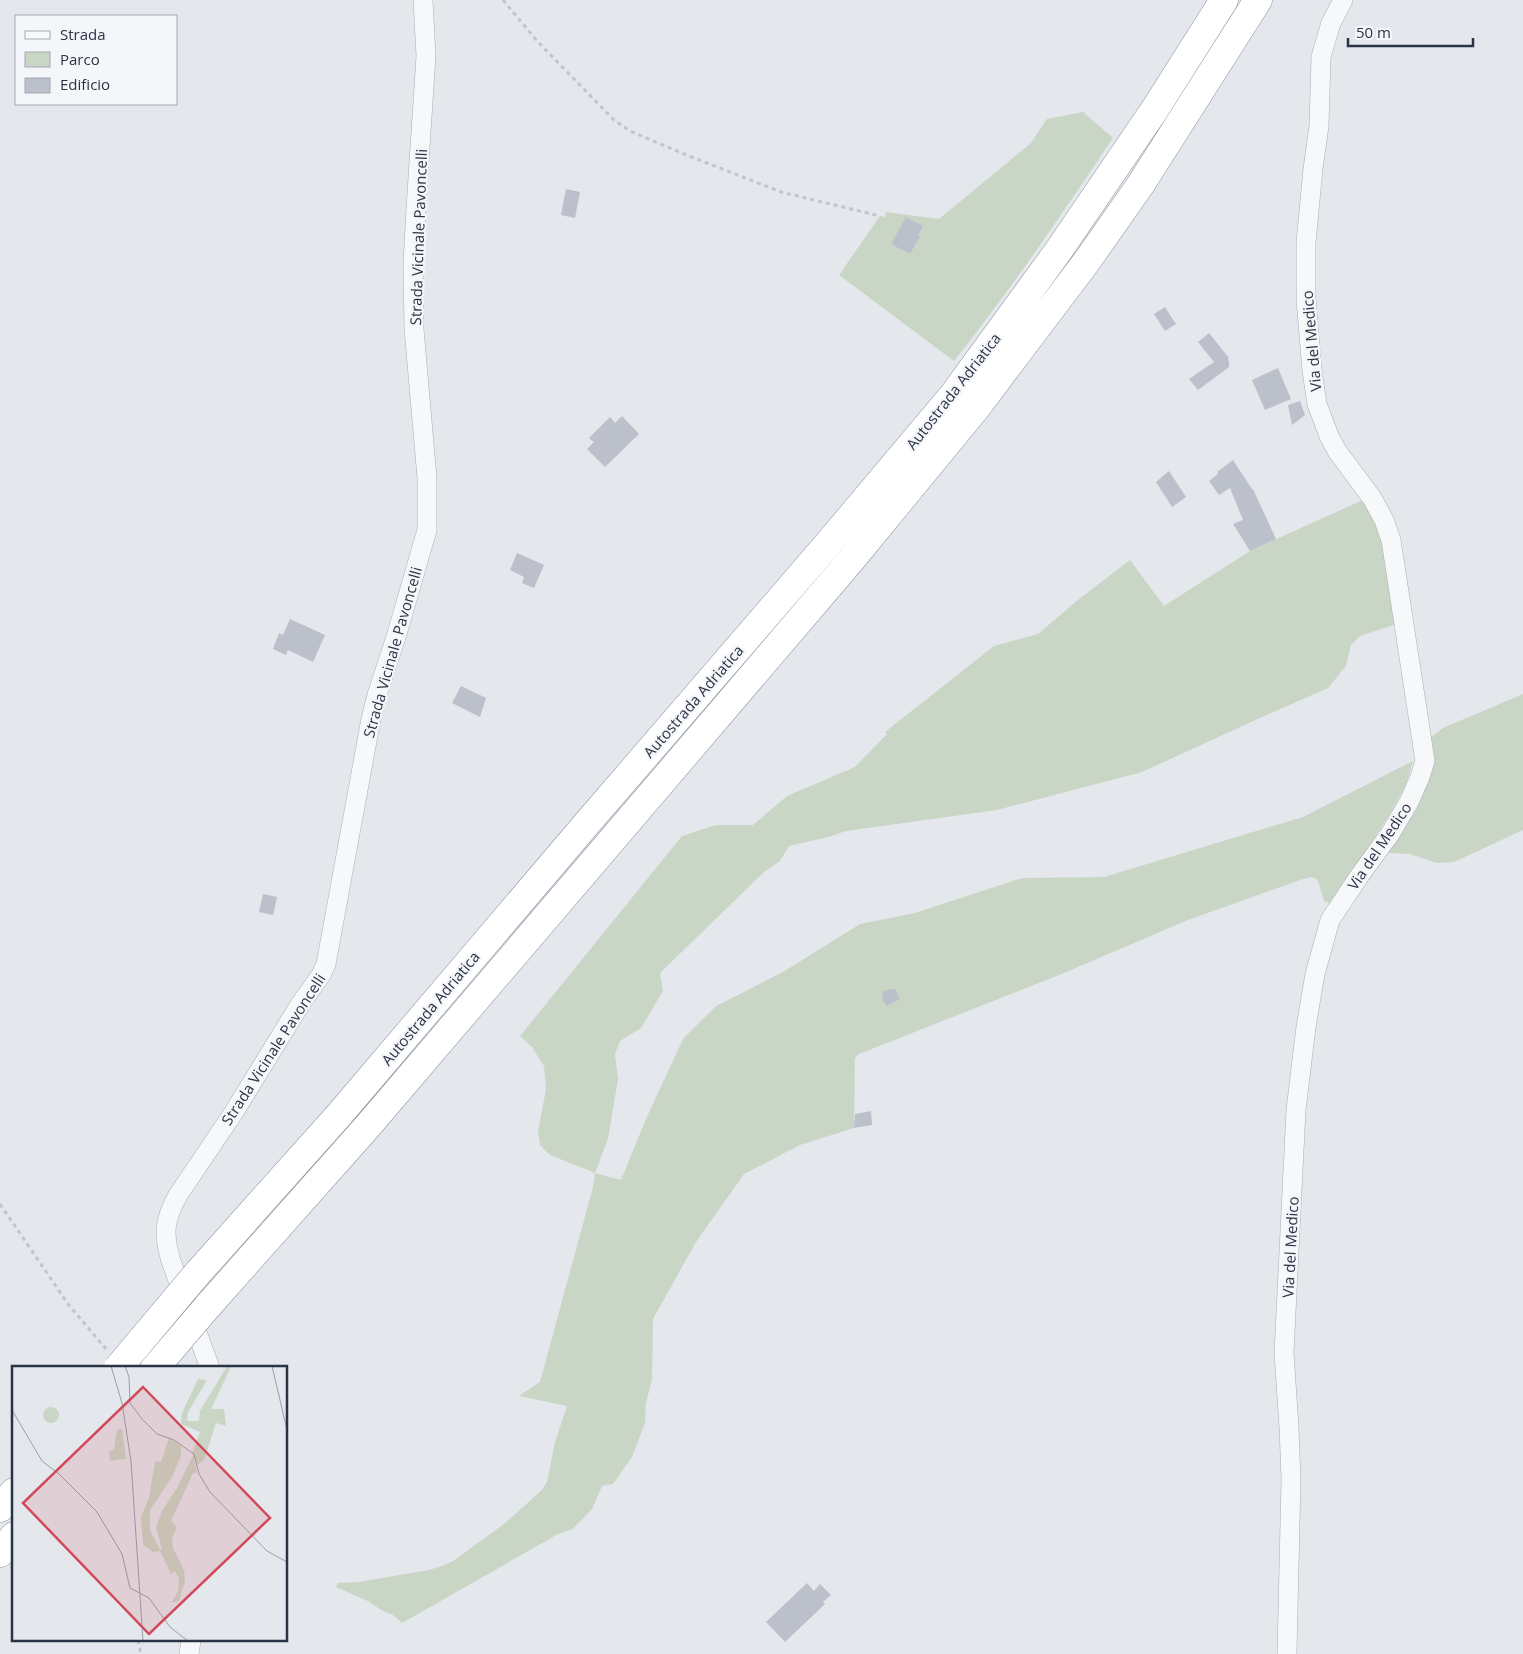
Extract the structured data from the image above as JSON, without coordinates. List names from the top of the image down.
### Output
{
  "streets": {
    "highway": ["Autostrada Adriatica"],
    "street": ["Strada Vicinale Pavoncelli", "Via del Medico"]
  },
  "legend": ["Strada", "Parco", "Edificio"],
  "scale_bar": "50 m"
}
